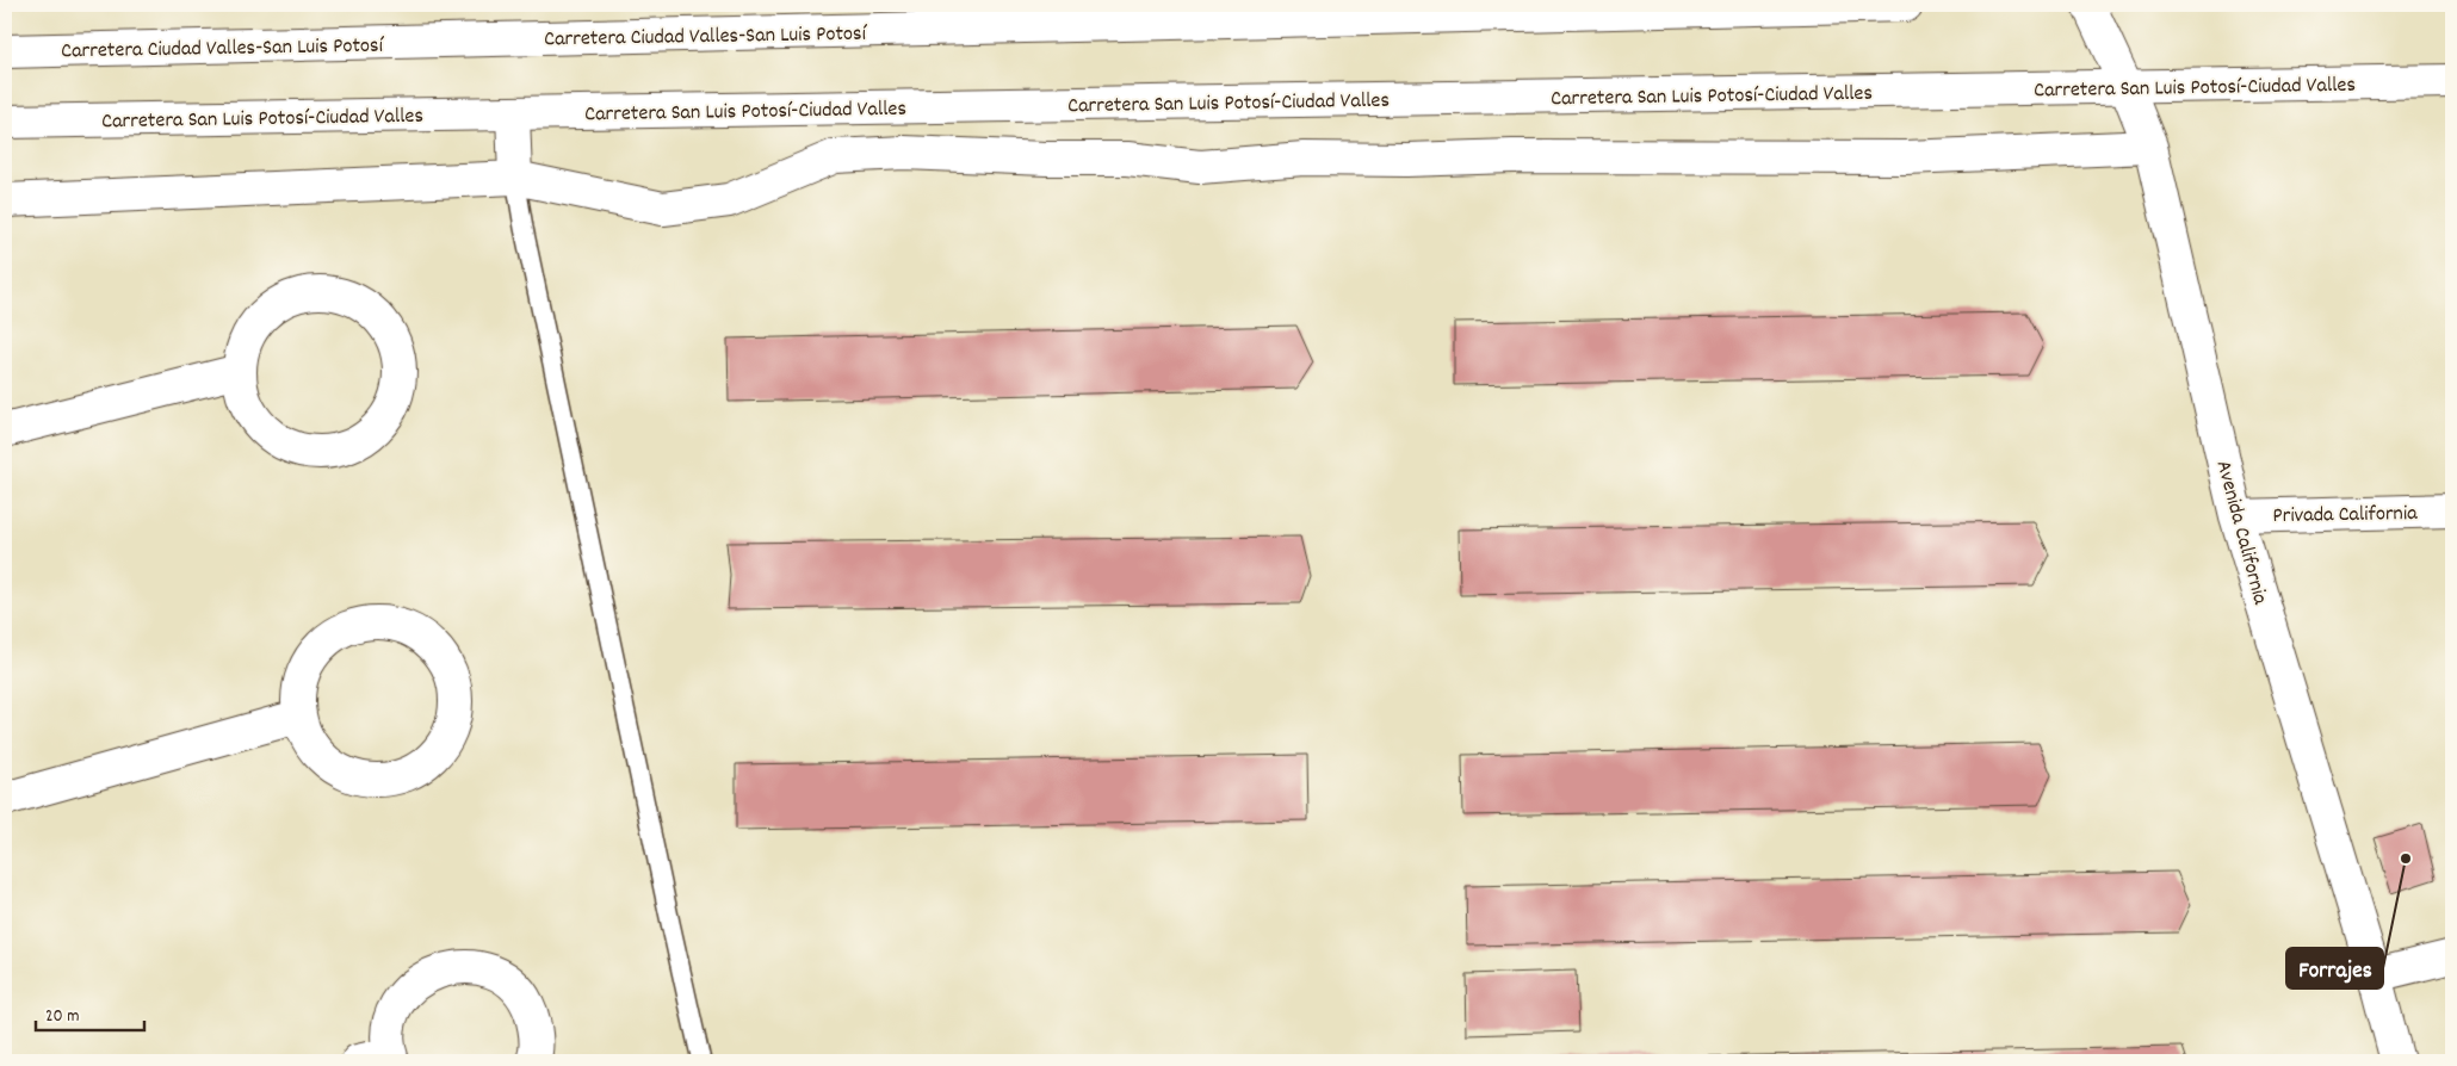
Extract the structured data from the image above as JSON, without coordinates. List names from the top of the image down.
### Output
{
  "streets": {
    "street": [
      "Carretera Ciudad Valles-San Luis Potosí",
      "Carretera San Luis Potosí-Ciudad Valles",
      "Privada California",
      "Avenida California"
    ]
  },
  "crossings": [
    ["Carretera San Luis Potosí-Ciudad Valles", "Avenida California"],
    ["Privada California", "Avenida California"]
  ],
  "places": ["Forrajes"],
  "scale_bar": "20 m"
}
